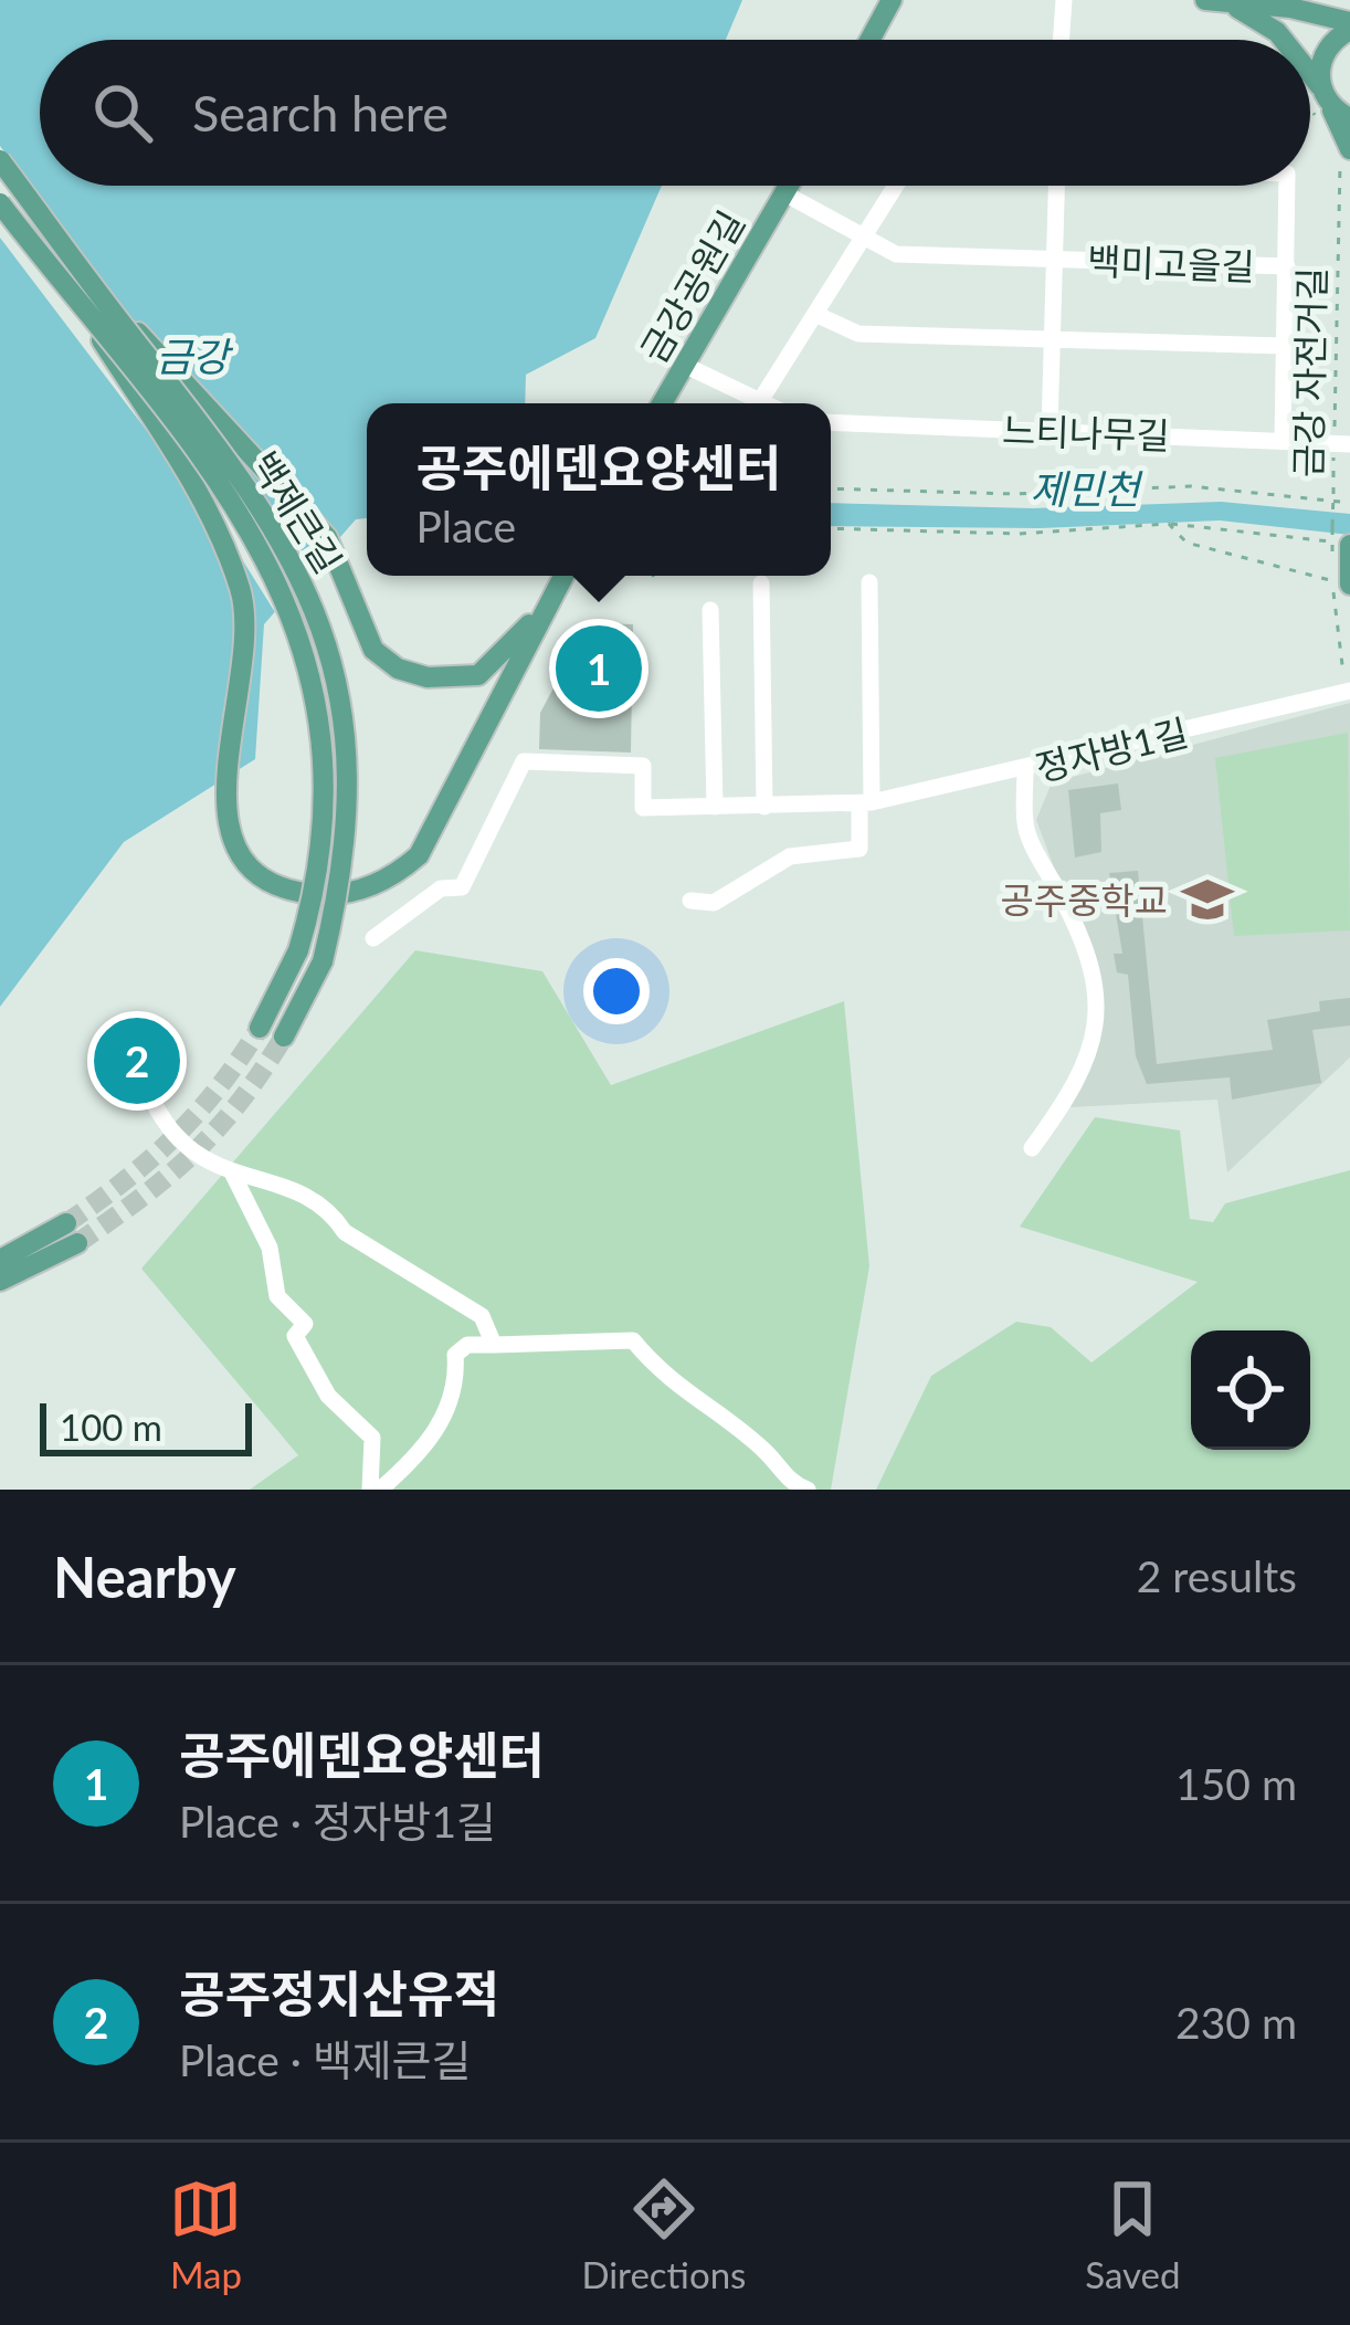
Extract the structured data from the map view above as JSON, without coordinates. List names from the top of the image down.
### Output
{
  "streets": {
    "main road": ["금강공원길", "백제큰길"],
    "street": ["백미고을길", "느티나무길", "정자방1길"],
    "path": ["금강 자전거길"]
  },
  "crossings": [
    ["백미고을길", "금강공원길"],
    ["백미고을길", "느티나무길"],
    ["금강 자전거길", "느티나무길"],
    ["금강 자전거길", "정자방1길"]
  ],
  "water": ["금강", "제민천"],
  "places": {
    "school or university": ["공주중학교"]
  },
  "scale_bar": "100 m",
  "page": {
    "search": "Search here",
    "popup": ["공주에덴요양센터", "Place"],
    "pins": ["1", "2"],
    "scale": "100 m",
    "heading": ["Nearby", "2 results"],
    "list": [
      {
        "mark": "1",
        "name": "공주에덴요양센터",
        "note": "Place · 정자방1길",
        "value": "150 m"
      },
      {
        "mark": "2",
        "name": "공주정지산유적",
        "note": "Place · 백제큰길",
        "value": "230 m"
      }
    ],
    "nav": ["Map", "Directions", "Saved"]
  }
}
